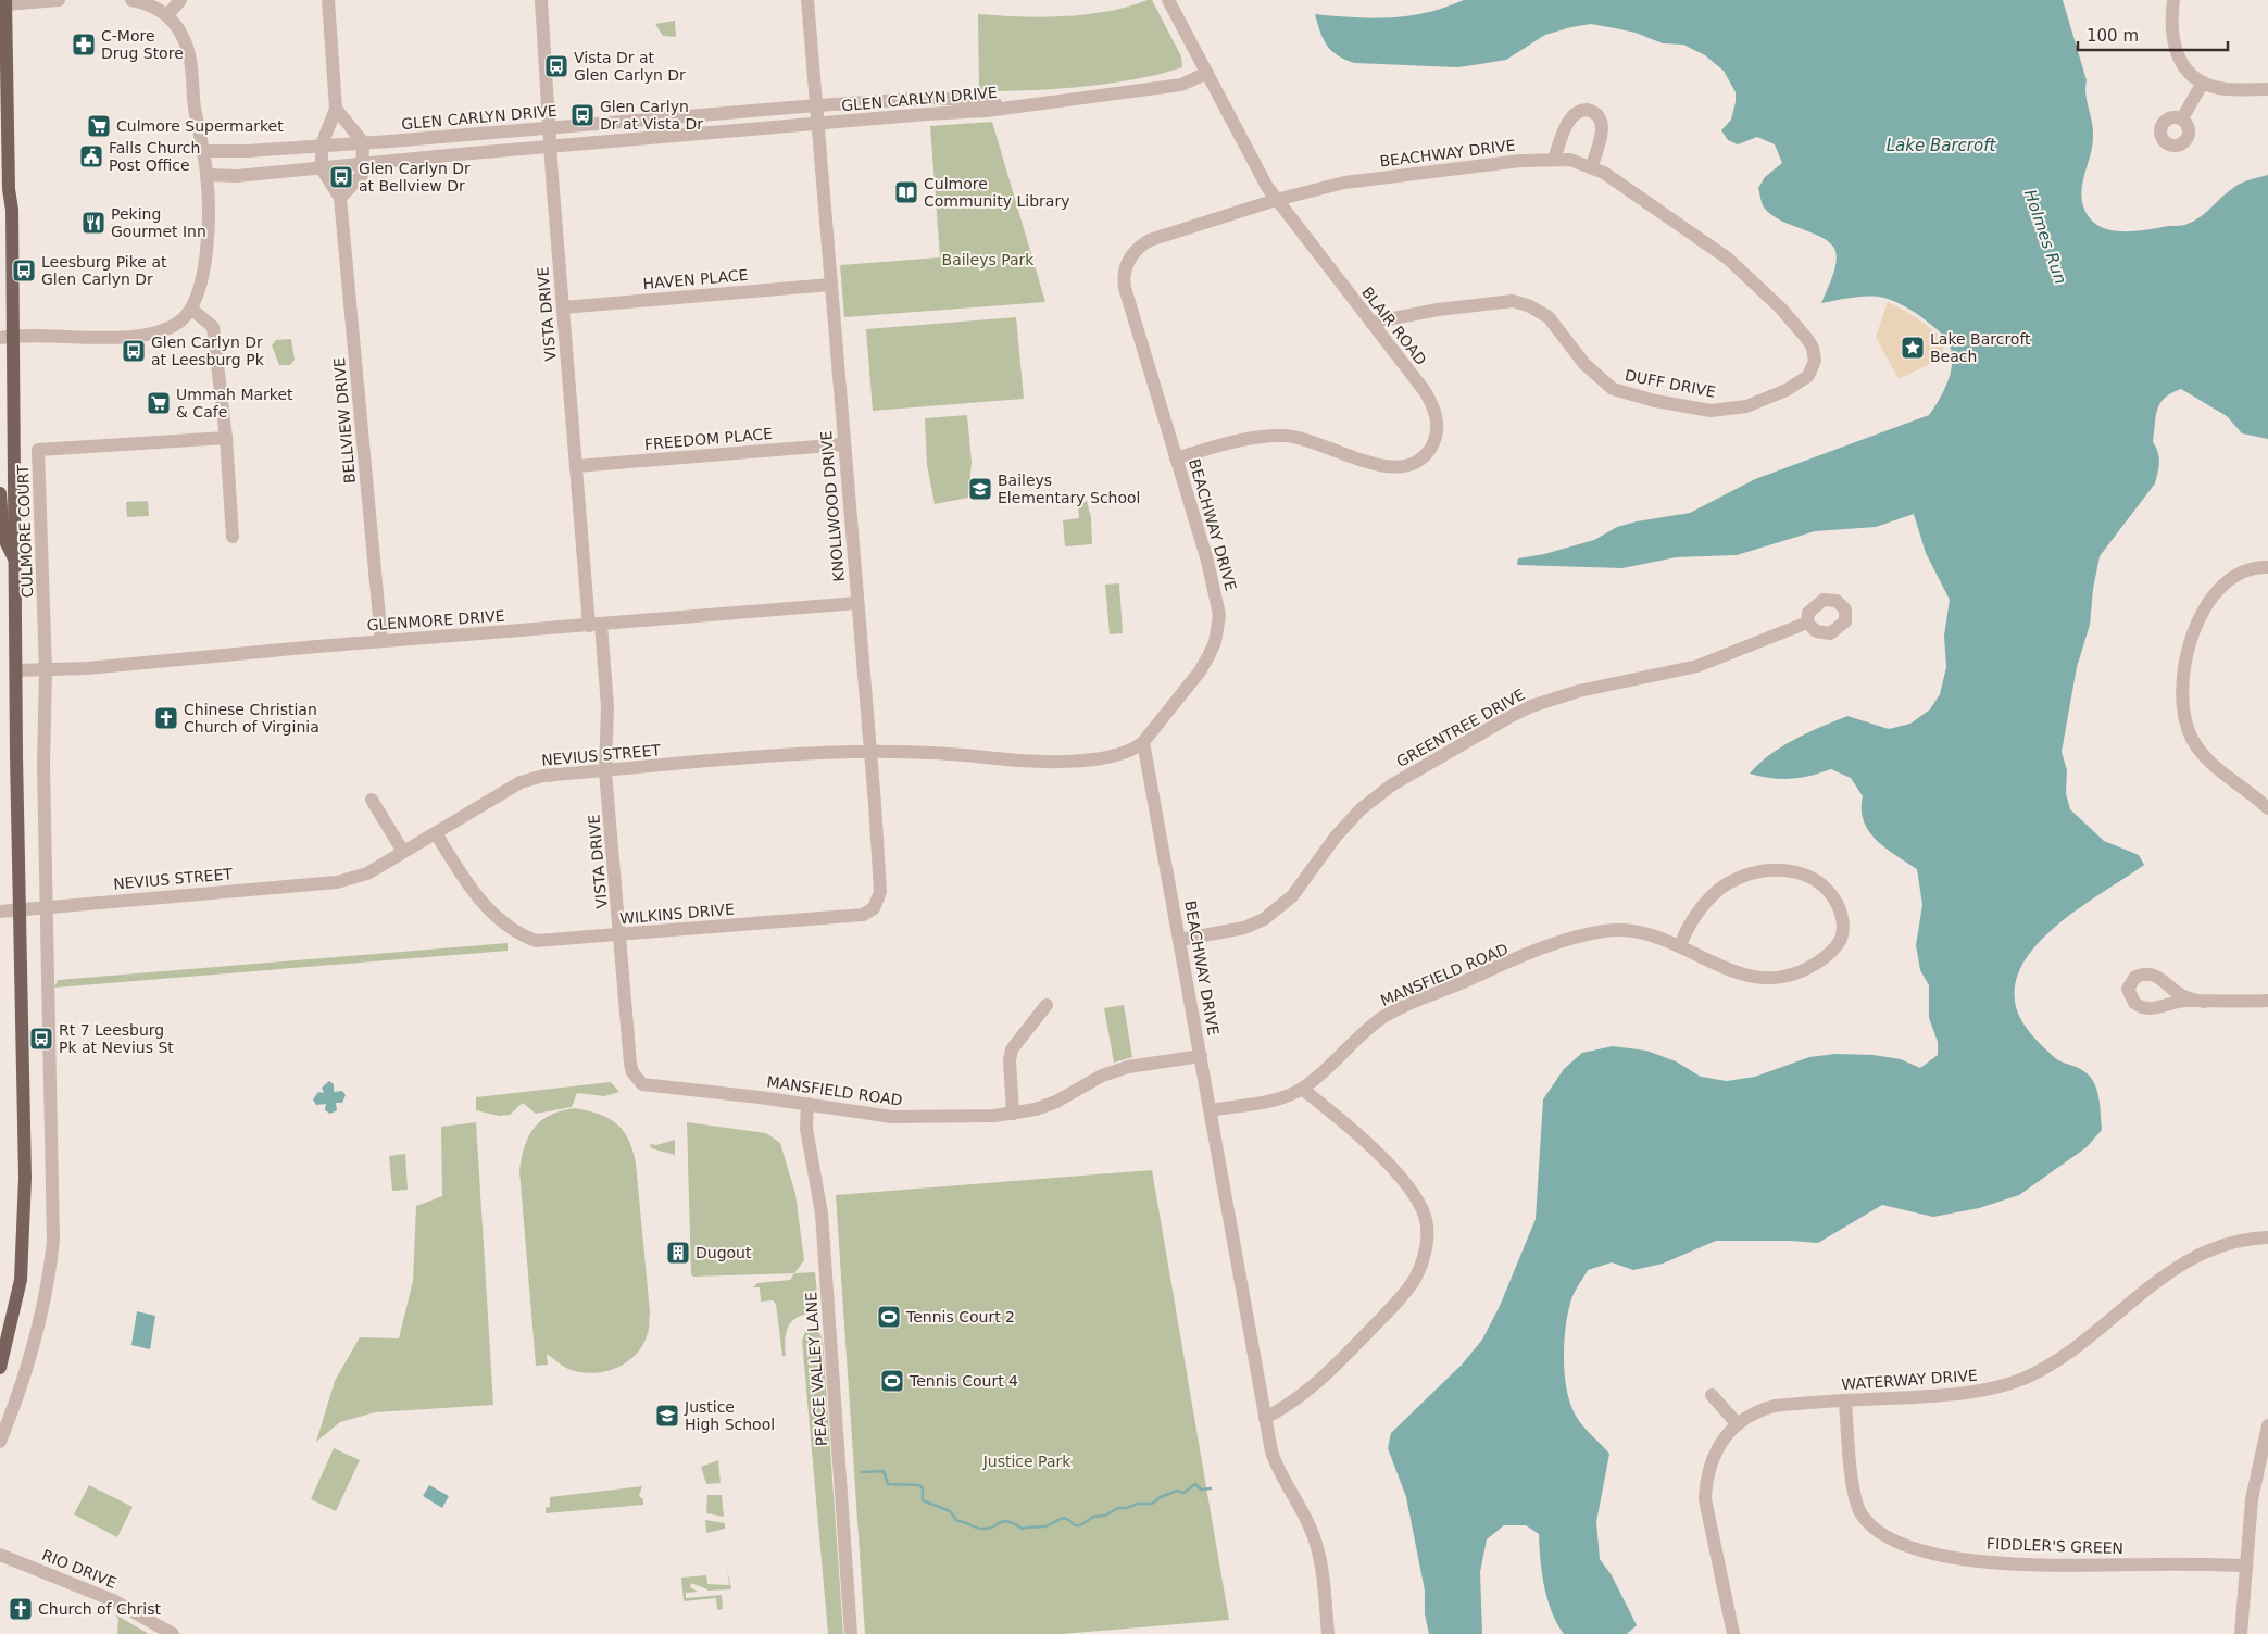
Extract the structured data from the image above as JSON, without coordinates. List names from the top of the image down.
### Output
{
  "streets": {
    "street": [
      "GLEN CARLYN DRIVE",
      "BEACHWAY DRIVE",
      "HAVEN PLACE",
      "VISTA DRIVE",
      "BLAIR ROAD",
      "DUFF DRIVE",
      "BELLVIEW DRIVE",
      "FREEDOM PLACE",
      "KNOLLWOOD DRIVE",
      "CULMORE COURT",
      "GLENMORE DRIVE",
      "GREENTREE DRIVE",
      "NEVIUS STREET",
      "WILKINS DRIVE",
      "MANSFIELD ROAD",
      "PEACE VALLEY LANE",
      "WATERWAY DRIVE",
      "FIDDLER'S GREEN",
      "RIO DRIVE"
    ]
  },
  "crossings": [
    ["GLEN CARLYN DRIVE", "VISTA DRIVE"],
    ["GLEN CARLYN DRIVE", "BLAIR ROAD"],
    ["GLEN CARLYN DRIVE", "BELLVIEW DRIVE"],
    ["GLEN CARLYN DRIVE", "KNOLLWOOD DRIVE"],
    ["BEACHWAY DRIVE", "BLAIR ROAD"],
    ["BEACHWAY DRIVE", "DUFF DRIVE"],
    ["BEACHWAY DRIVE", "GREENTREE DRIVE"],
    ["BEACHWAY DRIVE", "NEVIUS STREET"],
    ["BEACHWAY DRIVE", "MANSFIELD ROAD"],
    ["HAVEN PLACE", "VISTA DRIVE"],
    ["HAVEN PLACE", "KNOLLWOOD DRIVE"],
    ["VISTA DRIVE", "FREEDOM PLACE"],
    ["VISTA DRIVE", "GLENMORE DRIVE"],
    ["VISTA DRIVE", "NEVIUS STREET"],
    ["VISTA DRIVE", "WILKINS DRIVE"],
    ["VISTA DRIVE", "MANSFIELD ROAD"],
    ["BLAIR ROAD", "DUFF DRIVE"],
    ["BELLVIEW DRIVE", "GLENMORE DRIVE"],
    ["FREEDOM PLACE", "KNOLLWOOD DRIVE"],
    ["KNOLLWOOD DRIVE", "GLENMORE DRIVE"],
    ["KNOLLWOOD DRIVE", "NEVIUS STREET"],
    ["KNOLLWOOD DRIVE", "WILKINS DRIVE"],
    ["CULMORE COURT", "GLENMORE DRIVE"],
    ["NEVIUS STREET", "WILKINS DRIVE"],
    ["MANSFIELD ROAD", "PEACE VALLEY LANE"],
    ["WATERWAY DRIVE", "FIDDLER'S GREEN"]
  ],
  "water": ["Lake Barcroft", "Holmes Run"],
  "parks": ["Baileys Park", "Justice Park"],
  "places": {
    "pharmacy": ["C-More Drug Store"],
    "bus stop": [
      "Vista Dr at Glen Carlyn Dr",
      "Glen Carlyn Dr at Vista Dr",
      "Glen Carlyn Dr at Bellview Dr",
      "Leesburg Pike at Glen Carlyn Dr",
      "Glen Carlyn Dr at Leesburg Pk",
      "Rt 7 Leesburg Pk at Nevius St"
    ],
    "supermarket": ["Culmore Supermarket", "Ummah Market & Cafe"],
    "public building": ["Falls Church Post Office"],
    "library": ["Culmore Community Library"],
    "restaurant": ["Peking Gourmet Inn"],
    "place": ["Lake Barcroft Beach"],
    "school or university": ["Baileys Elementary School", "Justice High School"],
    "church": ["Chinese Christian Church of Virginia", "Church of Christ"],
    "building": ["Dugout"],
    "sports": ["Tennis Court 2", "Tennis Court 4"]
  },
  "scale_bar": "100 m"
}
